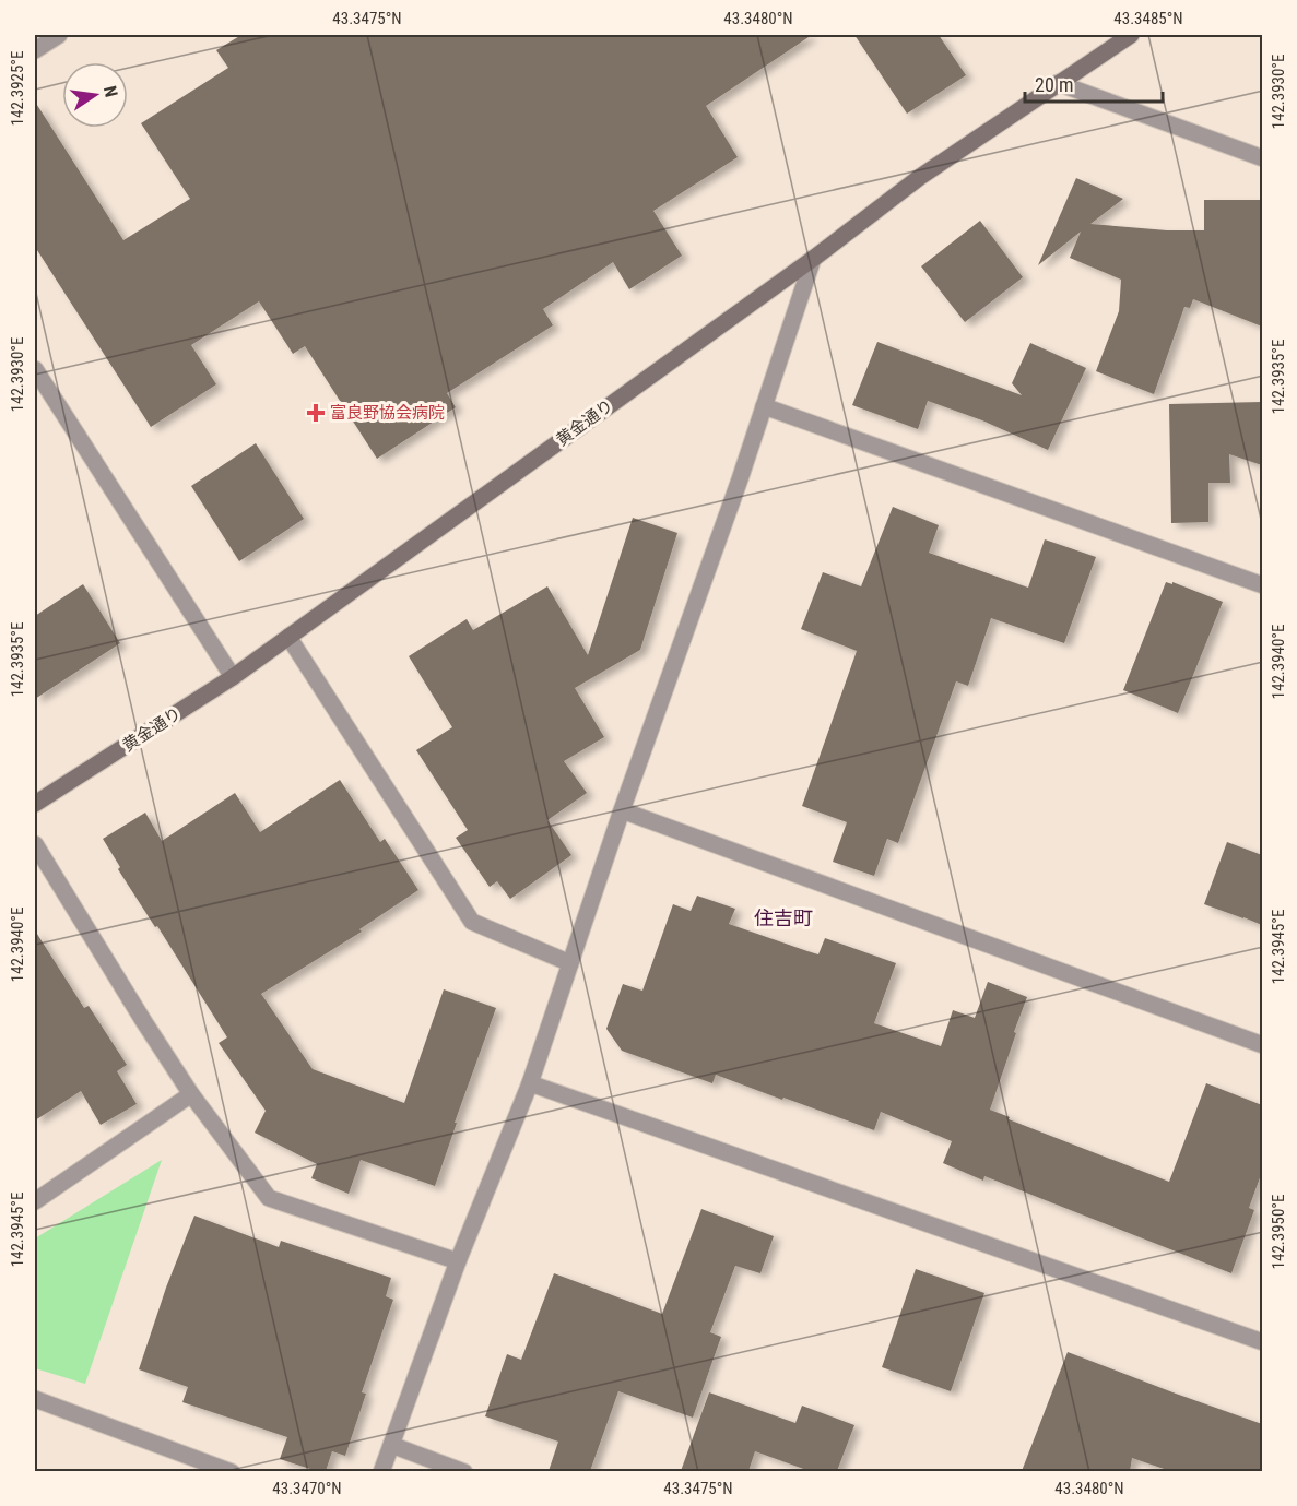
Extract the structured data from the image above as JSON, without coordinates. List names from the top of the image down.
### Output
{
  "streets": {
    "street": ["黄金通り"]
  },
  "districts": ["住吉町"],
  "places": {
    "health": ["富良野協会病院"]
  },
  "scale_bar": "20 m",
  "north": "right",
  "coordinates": [
    "43.3475°N",
    "43.3480°N",
    "43.3485°N",
    "142.3925°E",
    "142.3930°E",
    "142.3935°E",
    "142.3940°E",
    "142.3945°E",
    "142.3950°E",
    "43.3470°N"
  ]
}
